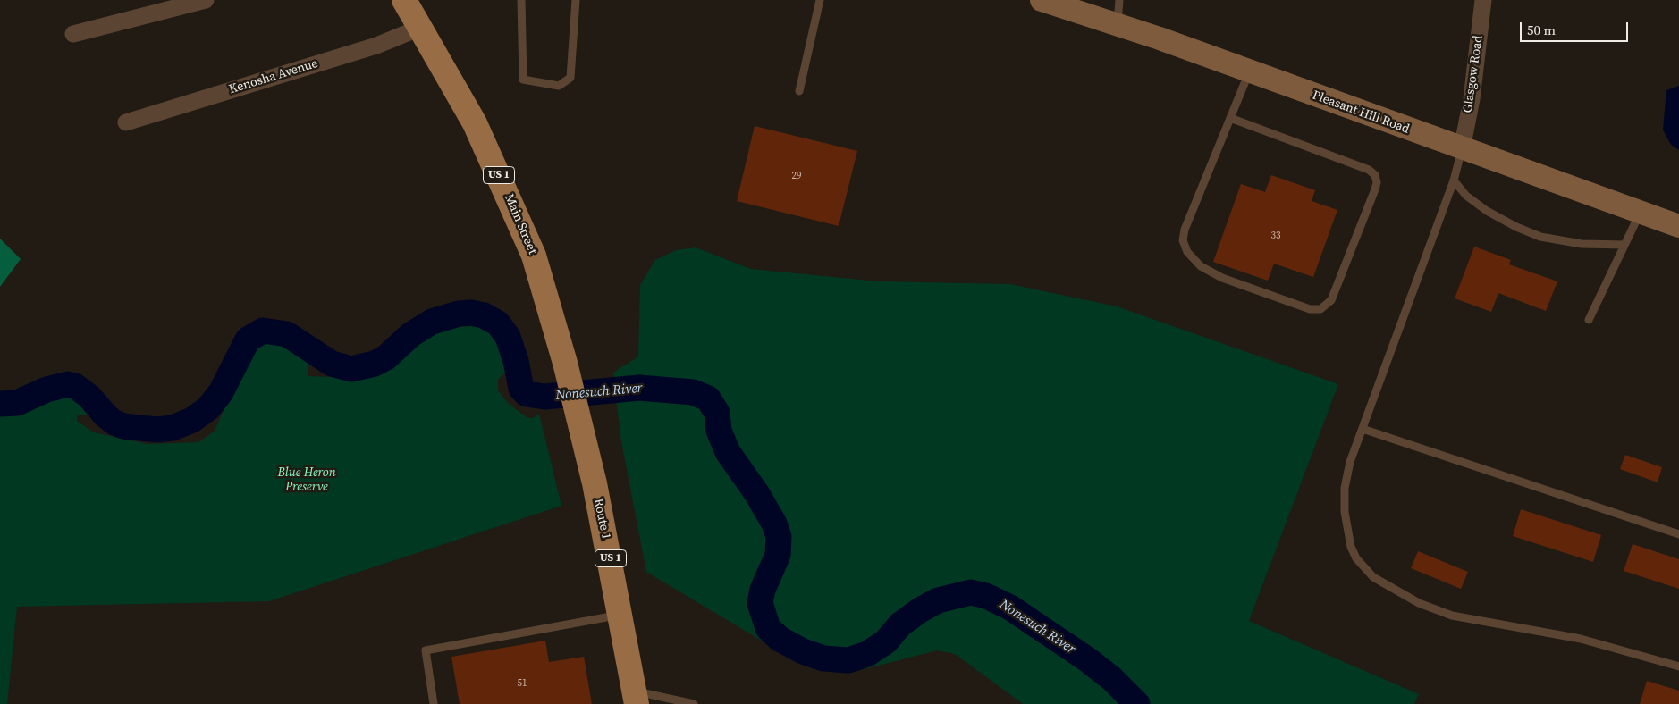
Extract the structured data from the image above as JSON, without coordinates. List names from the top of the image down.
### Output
{
  "streets": {
    "main road": ["US 1", "Main Street", "Route 1"],
    "street": ["Glasgow Road", "Kenosha Avenue", "Pleasant Hill Road"]
  },
  "crossings": [
    ["Glasgow Road", "Pleasant Hill Road"],
    ["Kenosha Avenue", "Main Street"],
    ["Main Street", "Route 1"]
  ],
  "water": ["Nonesuch River"],
  "parks": ["Blue Heron Preserve"],
  "house_numbers": ["29", "33", "51"],
  "scale_bar": "50 m"
}
